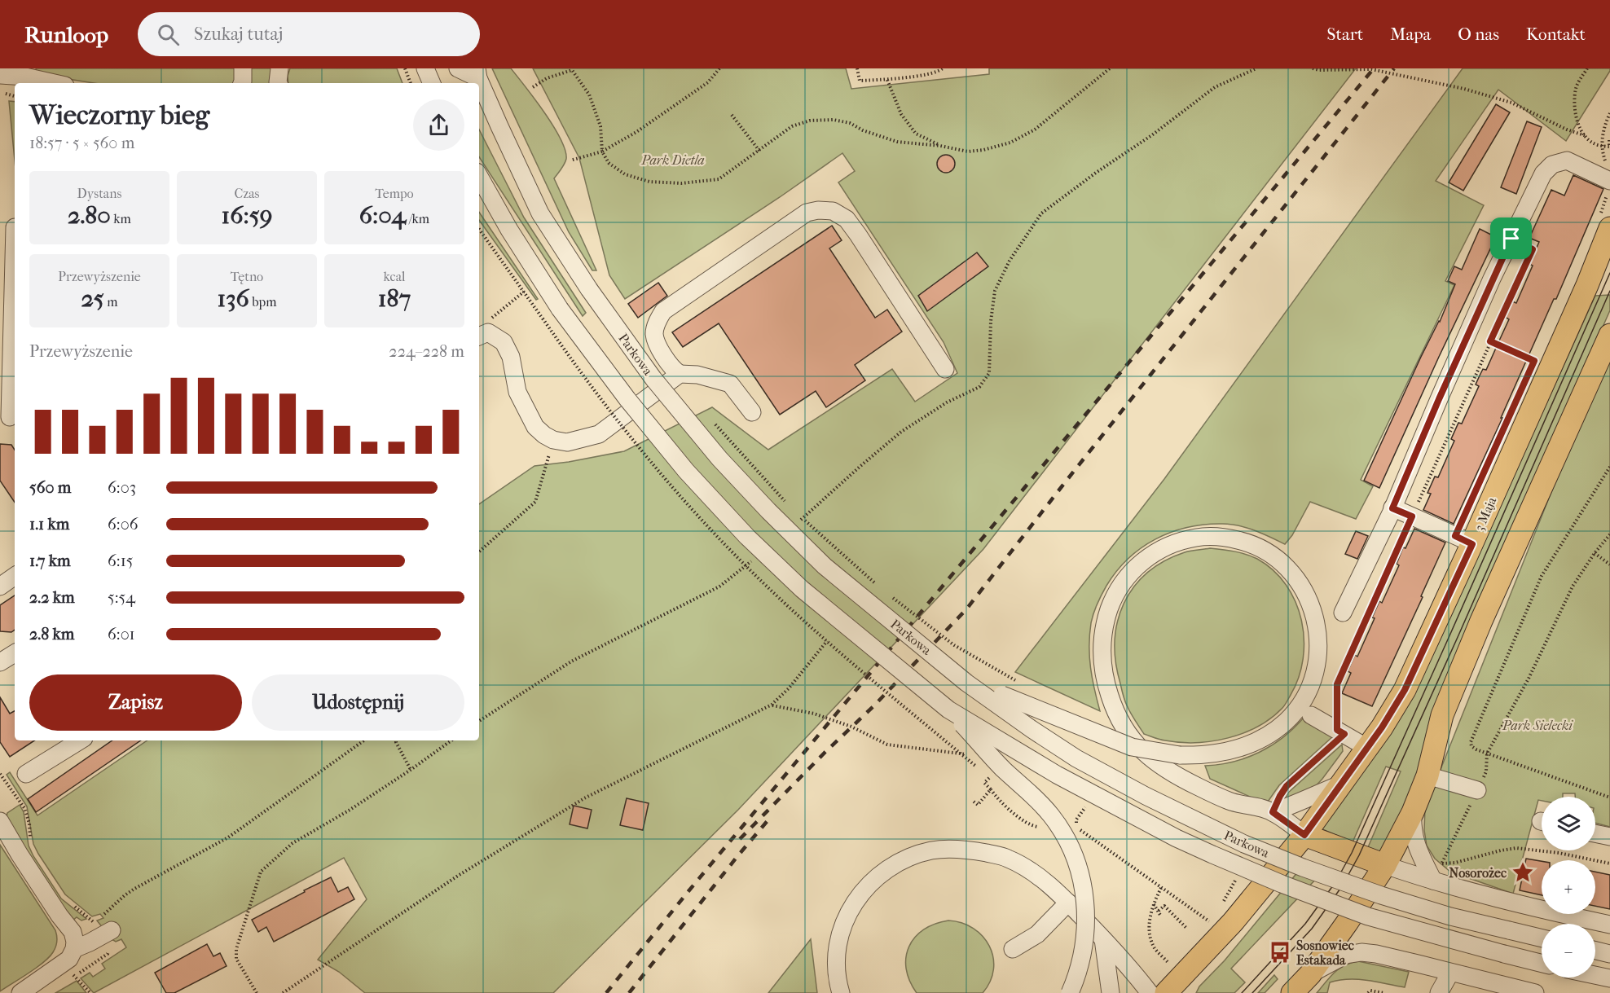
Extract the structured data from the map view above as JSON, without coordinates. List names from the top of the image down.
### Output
{
  "streets": {
    "main road": ["3 Maja"],
    "street": ["Parkowa"]
  },
  "parks": ["Park Dietla", "Park Sielecki"],
  "places": {
    "place": ["Nosorożec"],
    "bus stop": ["Sosnowiec Estakada"]
  },
  "page": {
    "header": "Runloop",
    "search": "Szukaj tutaj",
    "nav": [
      "Start",
      "Mapa",
      "O nas",
      "Kontakt"
    ],
    "heading": ["Wieczorny bieg", "18:57 · 5 × 560 m"],
    "stats": [
      ["Dystans", "2.80 km"],
      ["Czas", "16:59"],
      ["Tempo", "6:04 /km"],
      ["Przewyższenie", "25 m"],
      ["Tętno", "136 bpm"],
      ["kcal", "187"]
    ],
    "chart": ["Przewyższenie", "224–228 m"],
    "list": [
      {
        "name": "560 m",
        "note": "6:03"
      },
      {
        "name": "1.1 km",
        "note": "6:06"
      },
      {
        "name": "1.7 km",
        "note": "6:15"
      },
      {
        "name": "2.2 km",
        "note": "5:54"
      },
      {
        "name": "2.8 km",
        "note": "6:01"
      }
    ],
    "buttons": ["Zapisz", "Udostępnij"],
    "map_buttons": ["+", "−"]
  }
}
